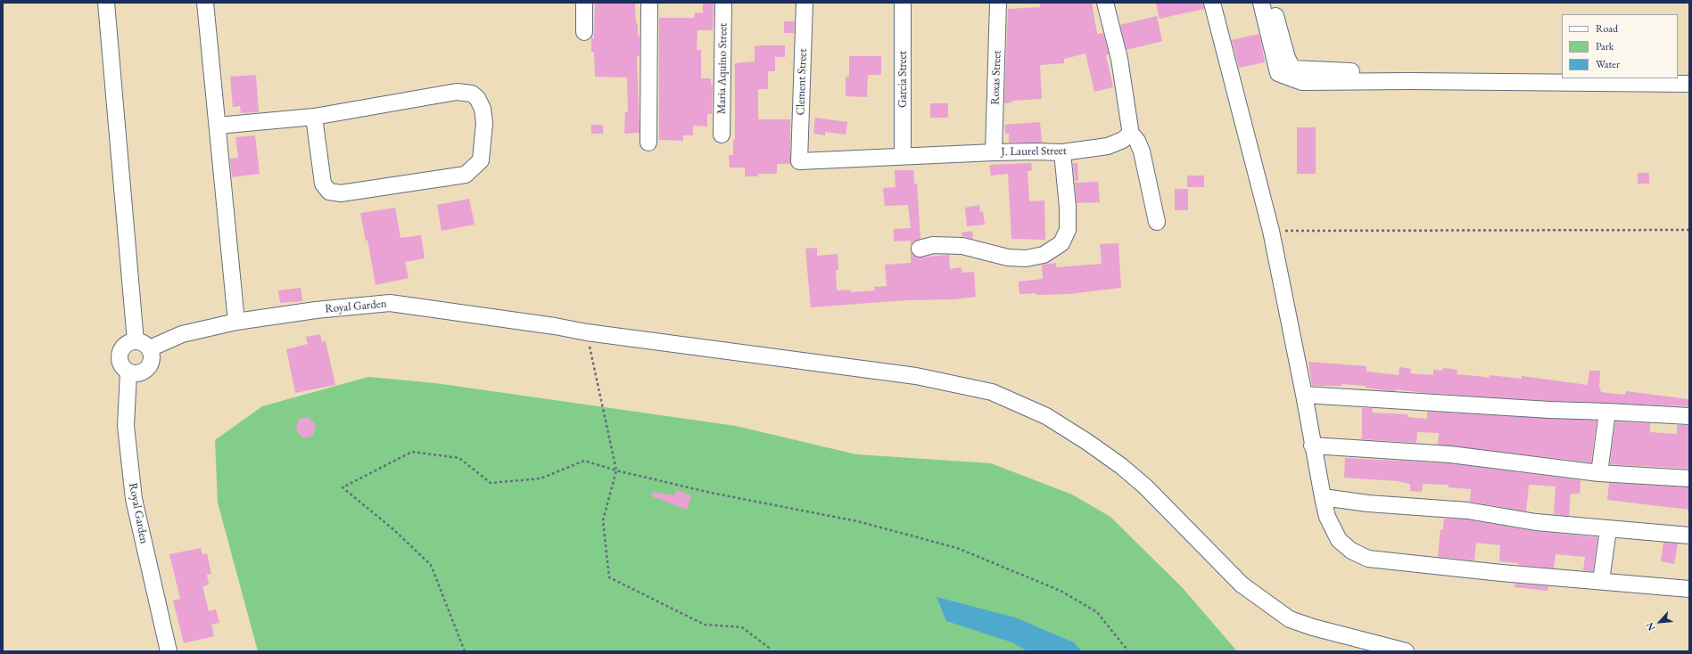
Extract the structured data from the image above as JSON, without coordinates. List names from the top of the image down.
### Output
{
  "streets": {
    "street": [
      "Maria Aquino Street",
      "Roxas Street",
      "Garcia Street",
      "Clement Street",
      "J. Laurel Street",
      "Royal Garden"
    ]
  },
  "crossings": [
    ["Roxas Street", "J. Laurel Street"],
    ["Garcia Street", "J. Laurel Street"],
    ["Clement Street", "J. Laurel Street"]
  ],
  "legend": ["Road", "Park", "Water"],
  "north": "bottom left"
}
